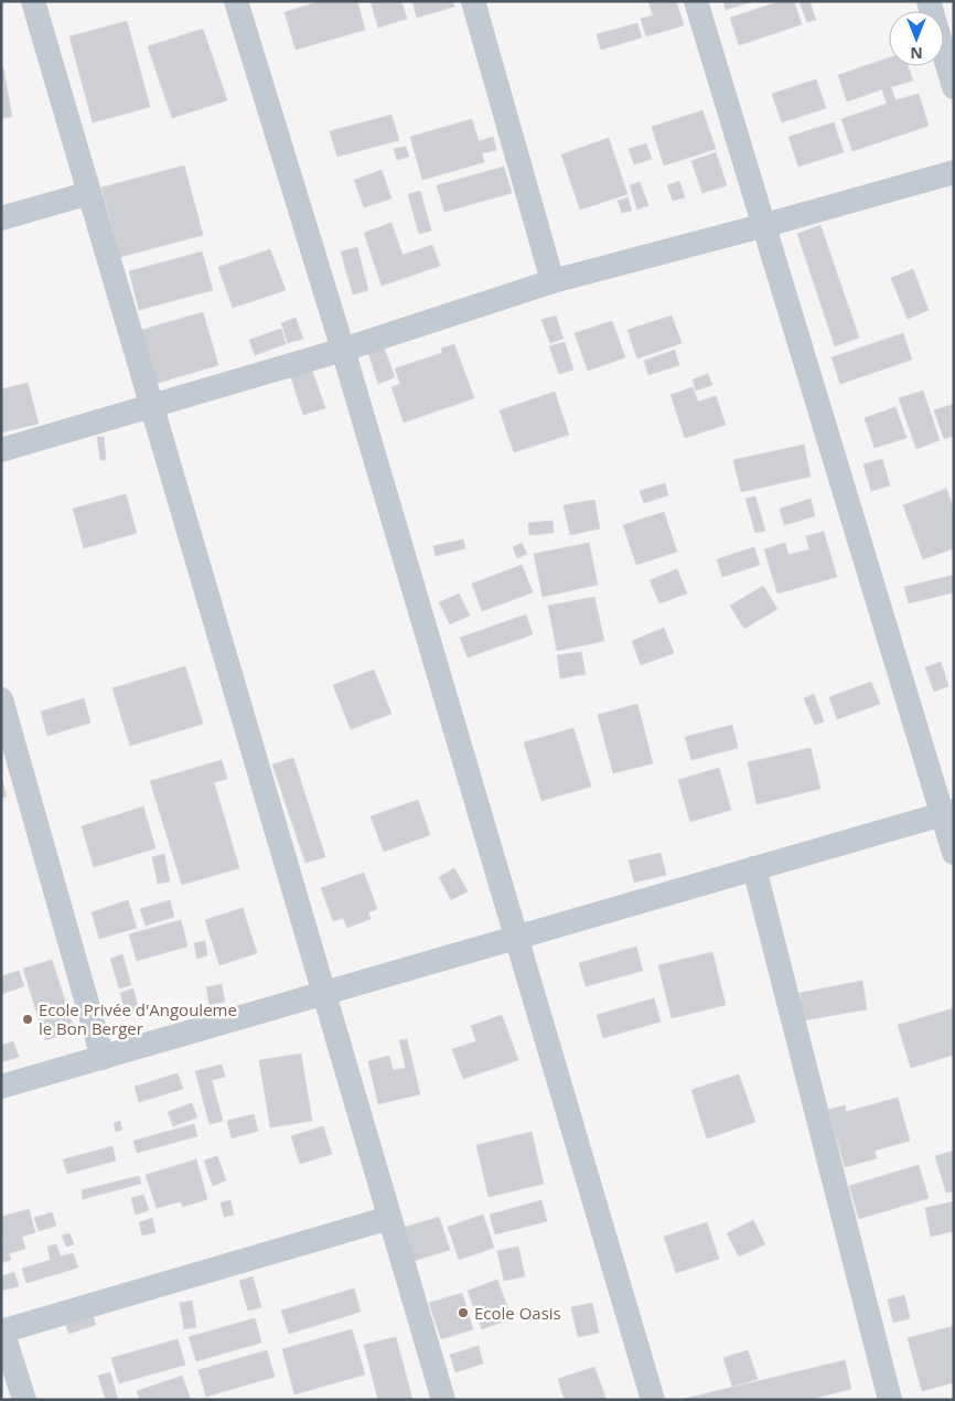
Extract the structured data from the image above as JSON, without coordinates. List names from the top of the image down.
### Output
{
  "places": ["Ecole Privée d'Angouleme le Bon Berger", "Ecole Oasis"],
  "north": "bottom"
}
